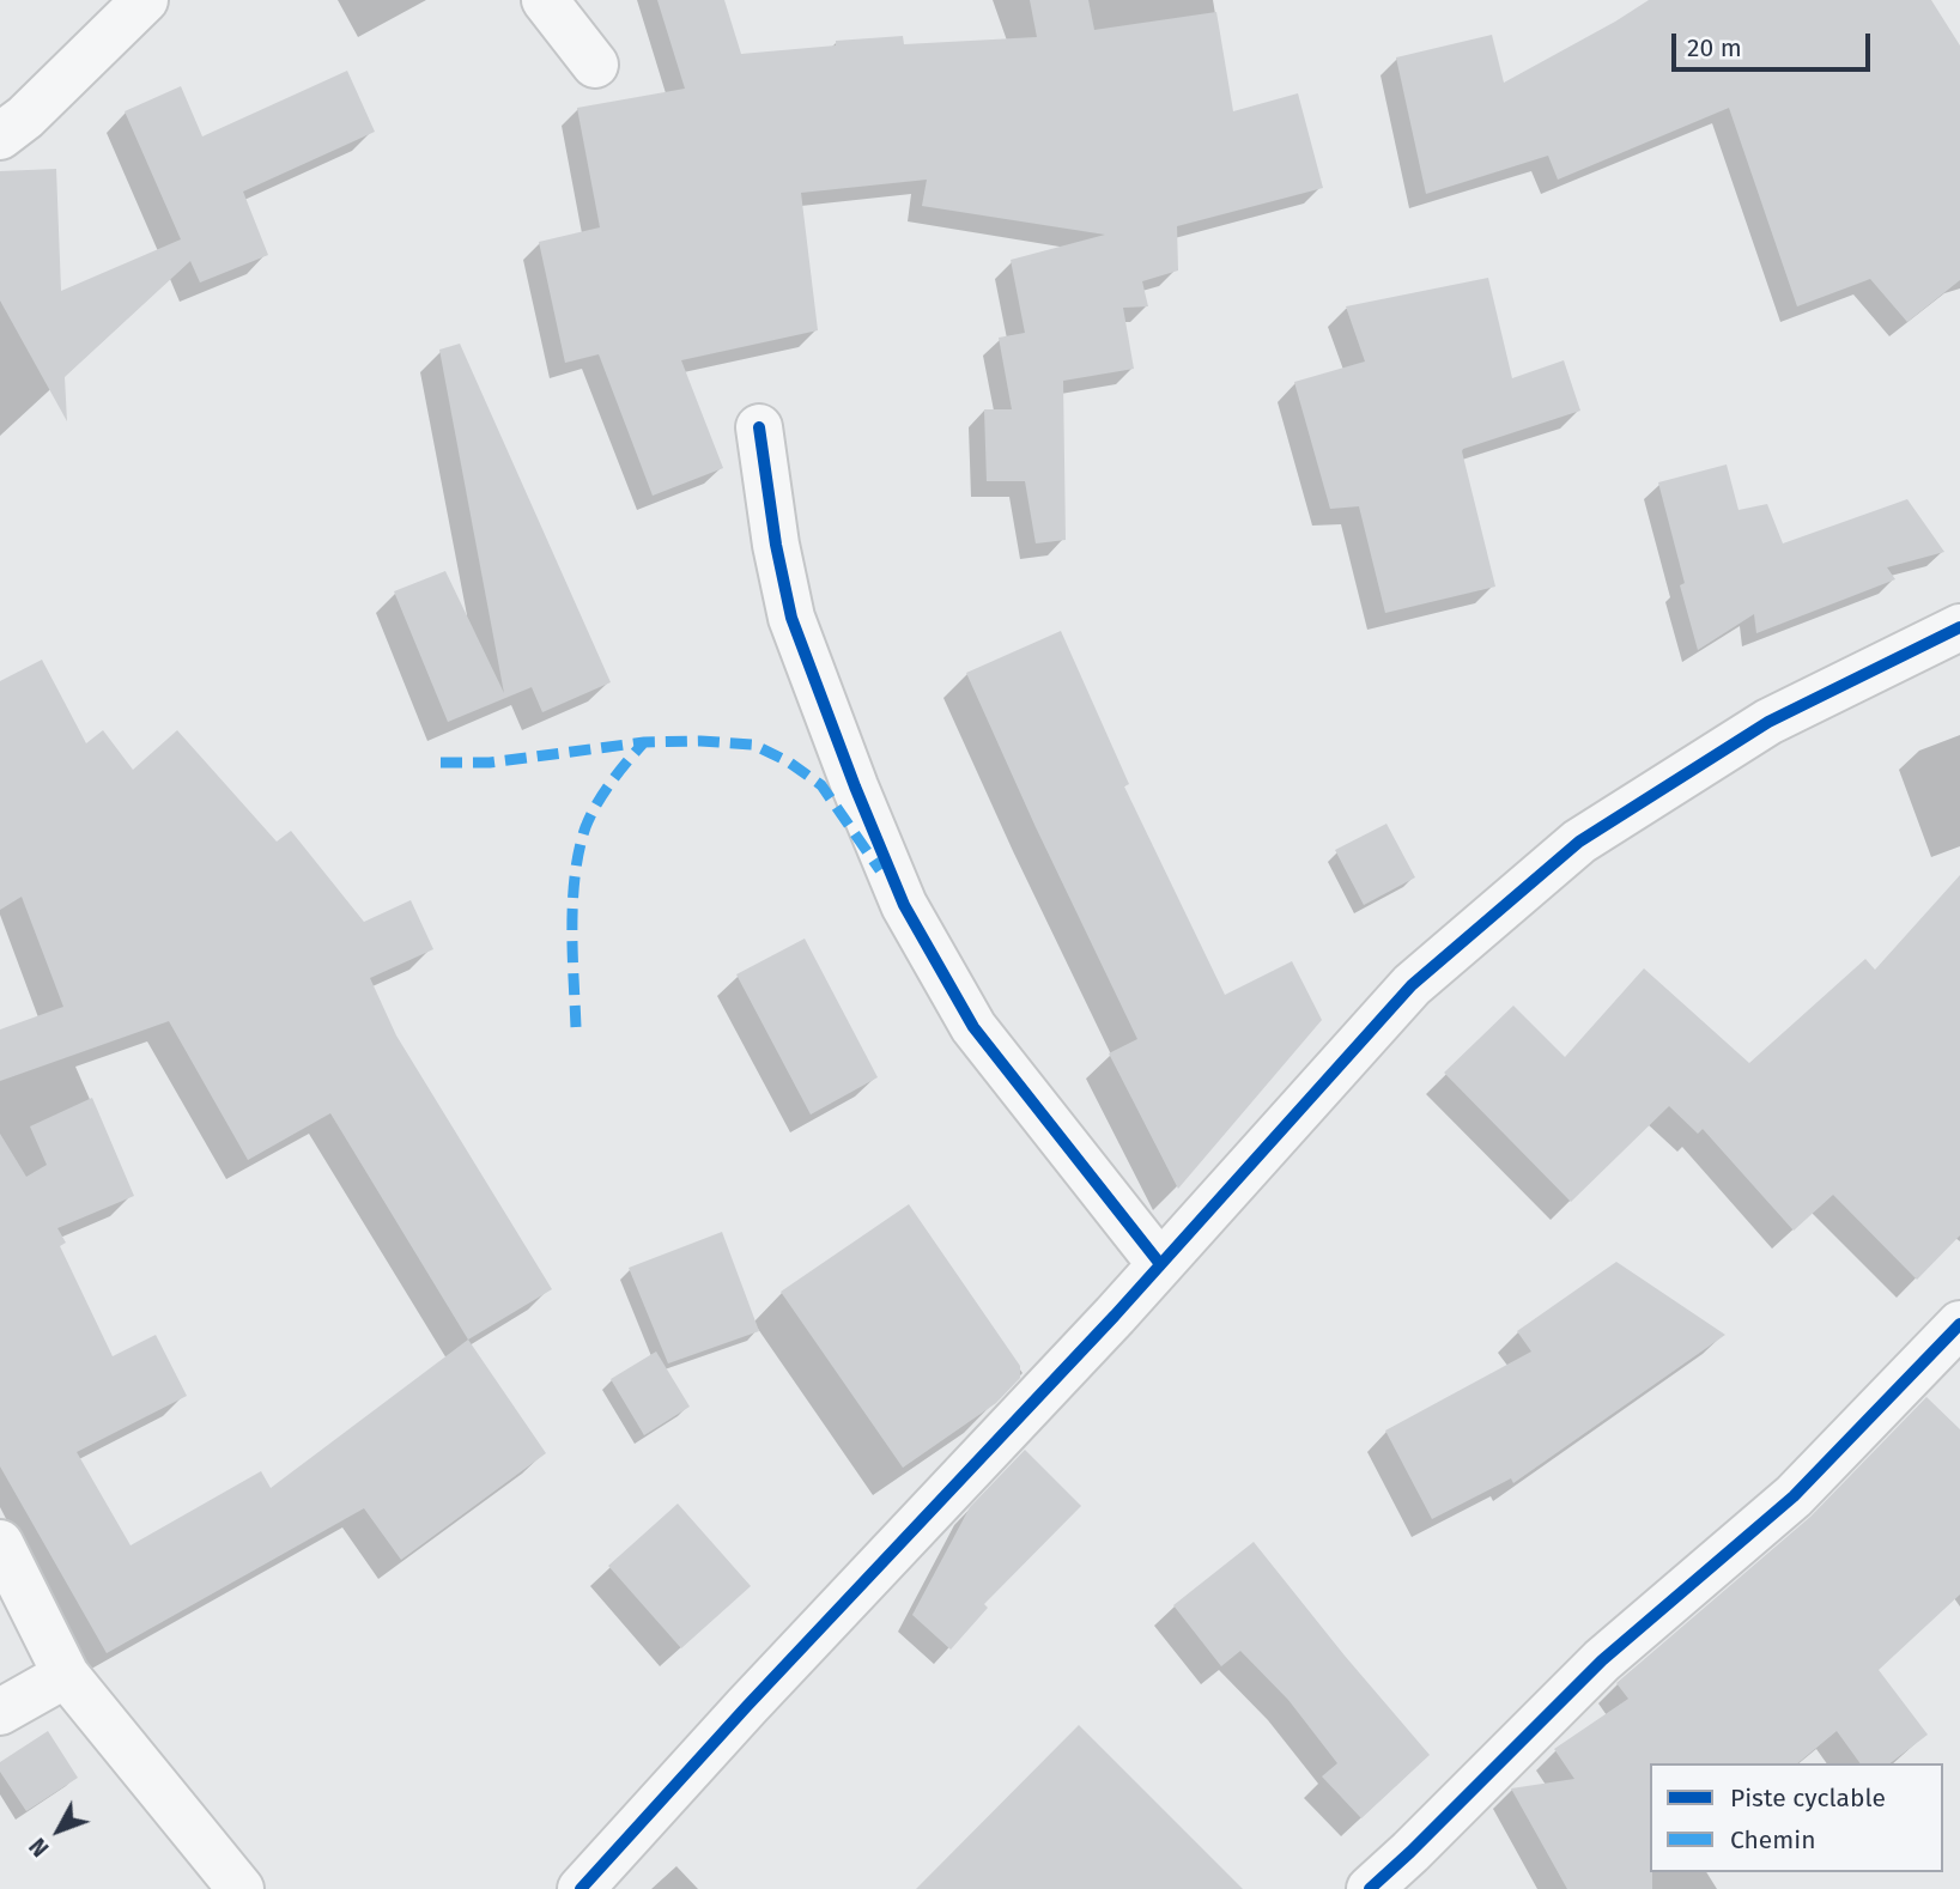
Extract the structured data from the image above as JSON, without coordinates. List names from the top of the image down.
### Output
{
  "legend": ["Piste cyclable", "Chemin"],
  "scale_bar": "20 m",
  "north": "bottom left"
}
